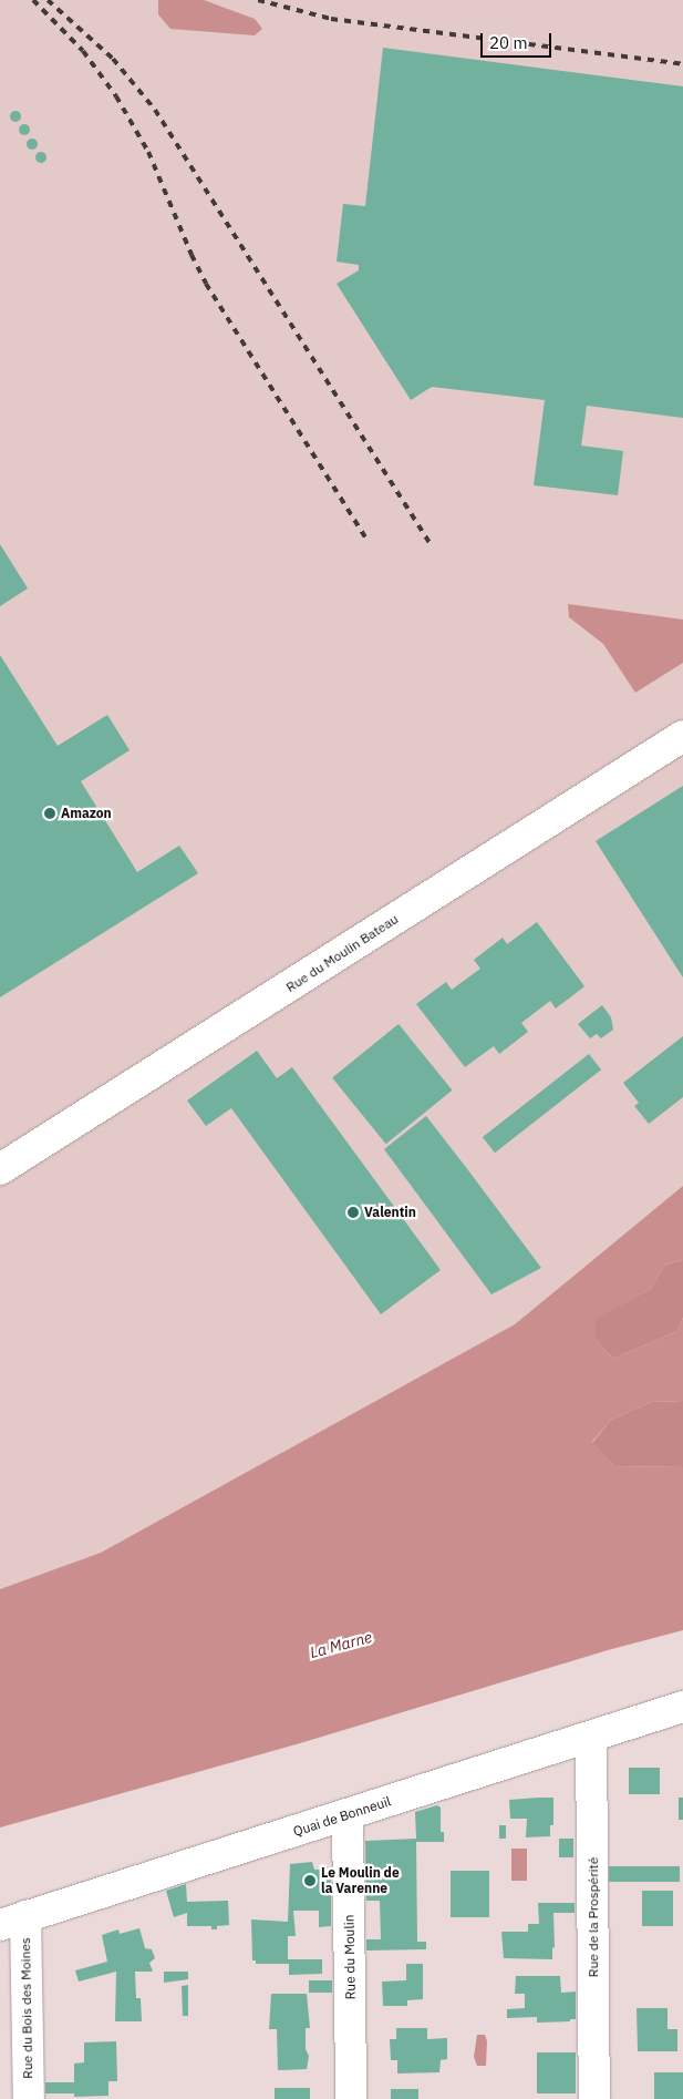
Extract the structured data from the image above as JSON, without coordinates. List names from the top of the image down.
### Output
{
  "streets": {
    "street": [
      "Rue du Moulin Bateau",
      "Quai de Bonneuil",
      "Rue de la Prospérité",
      "Rue du Moulin",
      "Rue du Bois des Moines"
    ]
  },
  "crossings": [
    ["Quai de Bonneuil", "Rue de la Prospérité"],
    ["Quai de Bonneuil", "Rue du Moulin"],
    ["Quai de Bonneuil", "Rue du Bois des Moines"]
  ],
  "water": ["La Marne"],
  "places": ["Amazon", "Valentin", "Le Moulin de la Varenne"],
  "scale_bar": "20 m"
}
